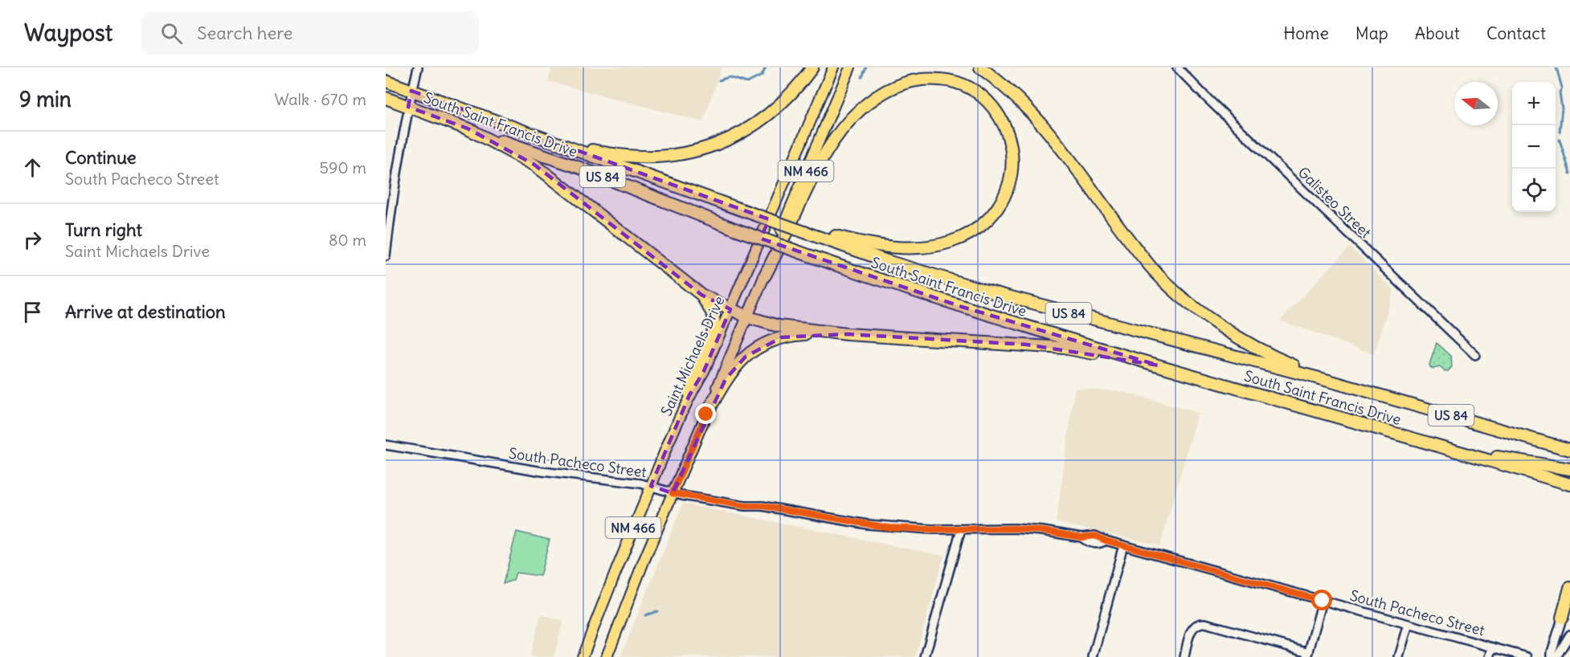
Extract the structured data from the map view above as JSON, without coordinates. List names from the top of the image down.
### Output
{
  "streets": {
    "highway": ["South Saint Francis Drive", "US 84"],
    "main road": ["NM 466", "Saint Michaels Drive"],
    "street": ["Galisteo Street", "South Pacheco Street"]
  },
  "crossings": [
    ["NM 466", "South Pacheco Street"],
    ["Saint Michaels Drive", "South Pacheco Street"]
  ],
  "north": "left",
  "page": {
    "header": "Waypost",
    "search": "Search here",
    "nav": [
      "Home",
      "Map",
      "About",
      "Contact"
    ],
    "heading": ["9 min", "Walk · 670 m"],
    "map_buttons": ["+", "−"],
    "list": [
      ["Continue", "South Pacheco Street", "590 m"],
      ["Turn right", "Saint Michaels Drive", "80 m"],
      "Arrive at destination"
    ]
  }
}
